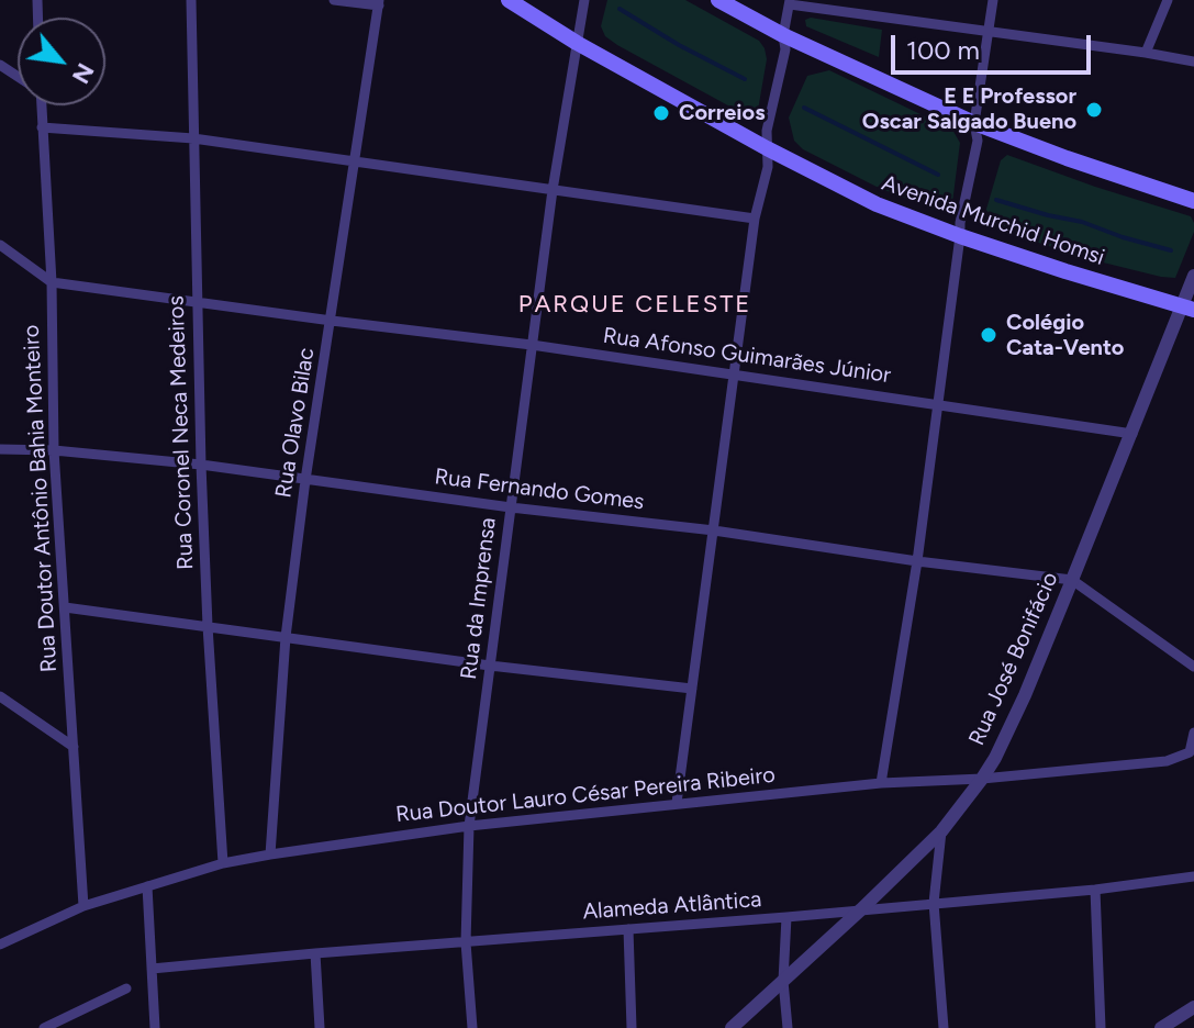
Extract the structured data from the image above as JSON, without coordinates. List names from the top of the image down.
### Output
{
  "streets": {
    "main road": ["Avenida Murchid Homsi"],
    "street": [
      "Rua Afonso Guimarães Júnior",
      "Rua Olavo Bilac",
      "Rua Coronel Neca Medeiros",
      "Rua Fernando Gomes",
      "Rua Doutor Antônio Bahia Monteiro",
      "Rua da Imprensa",
      "Rua José Bonifácio",
      "Rua Doutor Lauro César Pereira Ribeiro",
      "Alameda Atlântica"
    ]
  },
  "crossings": [
    ["Avenida Murchid Homsi", "Rua da Imprensa"],
    ["Avenida Murchid Homsi", "Rua José Bonifácio"],
    ["Rua Afonso Guimarães Júnior", "Rua Olavo Bilac"],
    ["Rua Afonso Guimarães Júnior", "Rua Coronel Neca Medeiros"],
    ["Rua Afonso Guimarães Júnior", "Rua Doutor Antônio Bahia Monteiro"],
    ["Rua Afonso Guimarães Júnior", "Rua da Imprensa"],
    ["Rua Afonso Guimarães Júnior", "Rua José Bonifácio"],
    ["Rua Olavo Bilac", "Rua Fernando Gomes"],
    ["Rua Olavo Bilac", "Rua Doutor Lauro César Pereira Ribeiro"],
    ["Rua Coronel Neca Medeiros", "Rua Fernando Gomes"],
    ["Rua Coronel Neca Medeiros", "Rua Doutor Lauro César Pereira Ribeiro"],
    ["Rua Fernando Gomes", "Rua Doutor Antônio Bahia Monteiro"],
    ["Rua Fernando Gomes", "Rua da Imprensa"],
    ["Rua Fernando Gomes", "Rua José Bonifácio"],
    ["Rua Doutor Antônio Bahia Monteiro", "Rua Doutor Lauro César Pereira Ribeiro"],
    ["Rua da Imprensa", "Rua Doutor Lauro César Pereira Ribeiro"],
    ["Rua da Imprensa", "Alameda Atlântica"],
    ["Rua José Bonifácio", "Rua Doutor Lauro César Pereira Ribeiro"],
    ["Rua José Bonifácio", "Alameda Atlântica"]
  ],
  "districts": ["PARQUE CELESTE"],
  "places": ["E E Professor Oscar Salgado Bueno", "Correios", "Colégio Cata-Vento"],
  "scale_bar": "100 m",
  "north": "bottom right"
}
